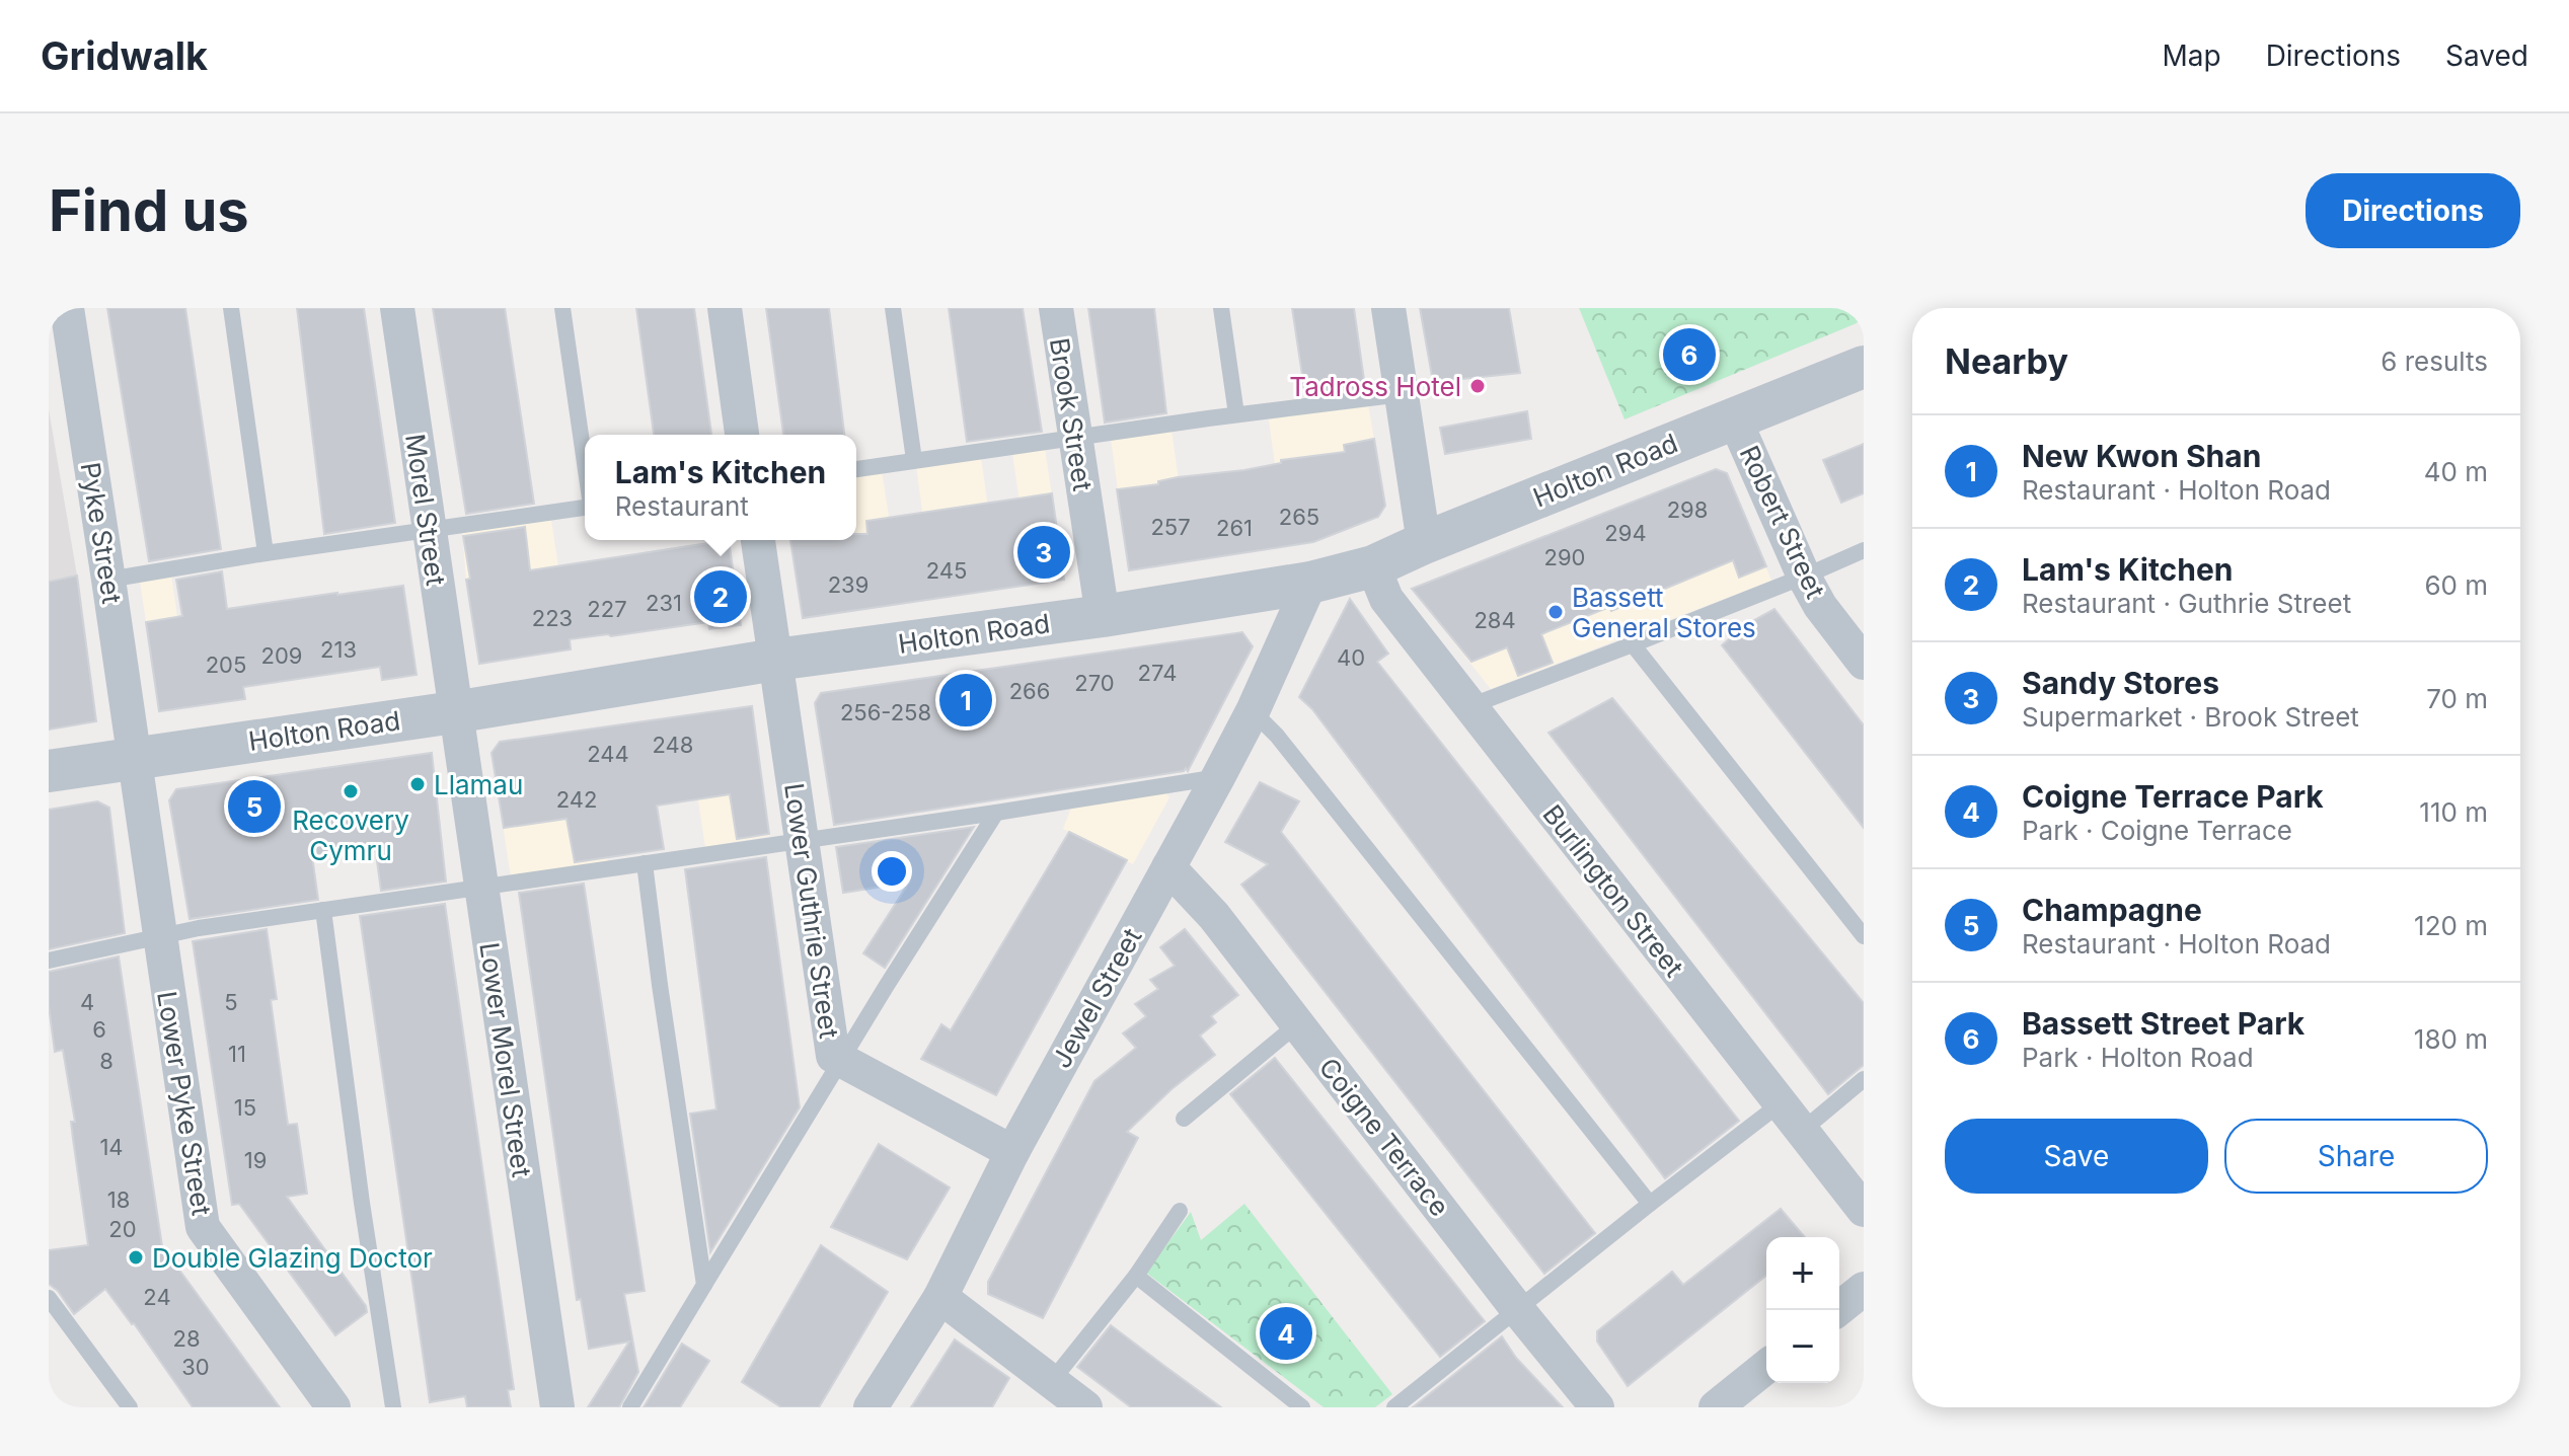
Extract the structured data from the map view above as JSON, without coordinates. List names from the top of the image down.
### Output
{
  "streets": {
    "street": [
      "Brook Street",
      "Holton Road",
      "Morel Street",
      "Robert Street",
      "Pyke Street",
      "Burlington Street",
      "Lower Guthrie Street",
      "Jewel Street",
      "Lower Morel Street",
      "Lower Pyke Street",
      "Coigne Terrace"
    ]
  },
  "crossings": [
    ["Brook Street", "Holton Road"],
    ["Holton Road", "Morel Street"],
    ["Holton Road", "Robert Street"],
    ["Holton Road", "Pyke Street"],
    ["Holton Road", "Burlington Street"],
    ["Holton Road", "Lower Guthrie Street"],
    ["Holton Road", "Jewel Street"],
    ["Holton Road", "Lower Morel Street"],
    ["Holton Road", "Lower Pyke Street"],
    ["Morel Street", "Lower Morel Street"],
    ["Pyke Street", "Lower Pyke Street"],
    ["Lower Guthrie Street", "Jewel Street"],
    ["Jewel Street", "Coigne Terrace"]
  ],
  "places": [
    "Tadross Hotel",
    "Bassett General Stores",
    "Llamau",
    "Recovery Cymru",
    "Double Glazing Doctor"
  ],
  "house_numbers": [
    "298",
    "265",
    "257",
    "261",
    "294",
    "290",
    "245",
    "239",
    "231",
    "227",
    "223",
    "284",
    "213",
    "209",
    "40",
    "205",
    "274",
    "270",
    "266",
    "256-258",
    "248",
    "244",
    "242",
    "4",
    "5",
    "6",
    "11",
    "8",
    "15",
    "14",
    "19",
    "18",
    "20",
    "24",
    "28",
    "30"
  ],
  "page": {
    "header": "Gridwalk",
    "nav": ["Map", "Directions", "Saved"],
    "buttons": [
      "Directions",
      ["Save", "Share"]
    ],
    "title": "Find us",
    "heading": ["Nearby", "6 results"],
    "pins": [
      "6",
      "3",
      "2",
      "1",
      "5",
      "4"
    ],
    "list": [
      {
        "mark": "1",
        "name": "New Kwon Shan",
        "note": "Restaurant · Holton Road",
        "value": "40 m"
      },
      {
        "mark": "2",
        "name": "Lam's Kitchen",
        "note": "Restaurant · Guthrie Street",
        "value": "60 m"
      },
      {
        "mark": "3",
        "name": "Sandy Stores",
        "note": "Supermarket · Brook Street",
        "value": "70 m"
      },
      {
        "mark": "4",
        "name": "Coigne Terrace Park",
        "note": "Park · Coigne Terrace",
        "value": "110 m"
      },
      {
        "mark": "5",
        "name": "Champagne",
        "note": "Restaurant · Holton Road",
        "value": "120 m"
      },
      {
        "mark": "6",
        "name": "Bassett Street Park",
        "note": "Park · Holton Road",
        "value": "180 m"
      }
    ],
    "popup": ["Lam's Kitchen", "Restaurant"],
    "map_buttons": ["+", "−"]
  }
}
